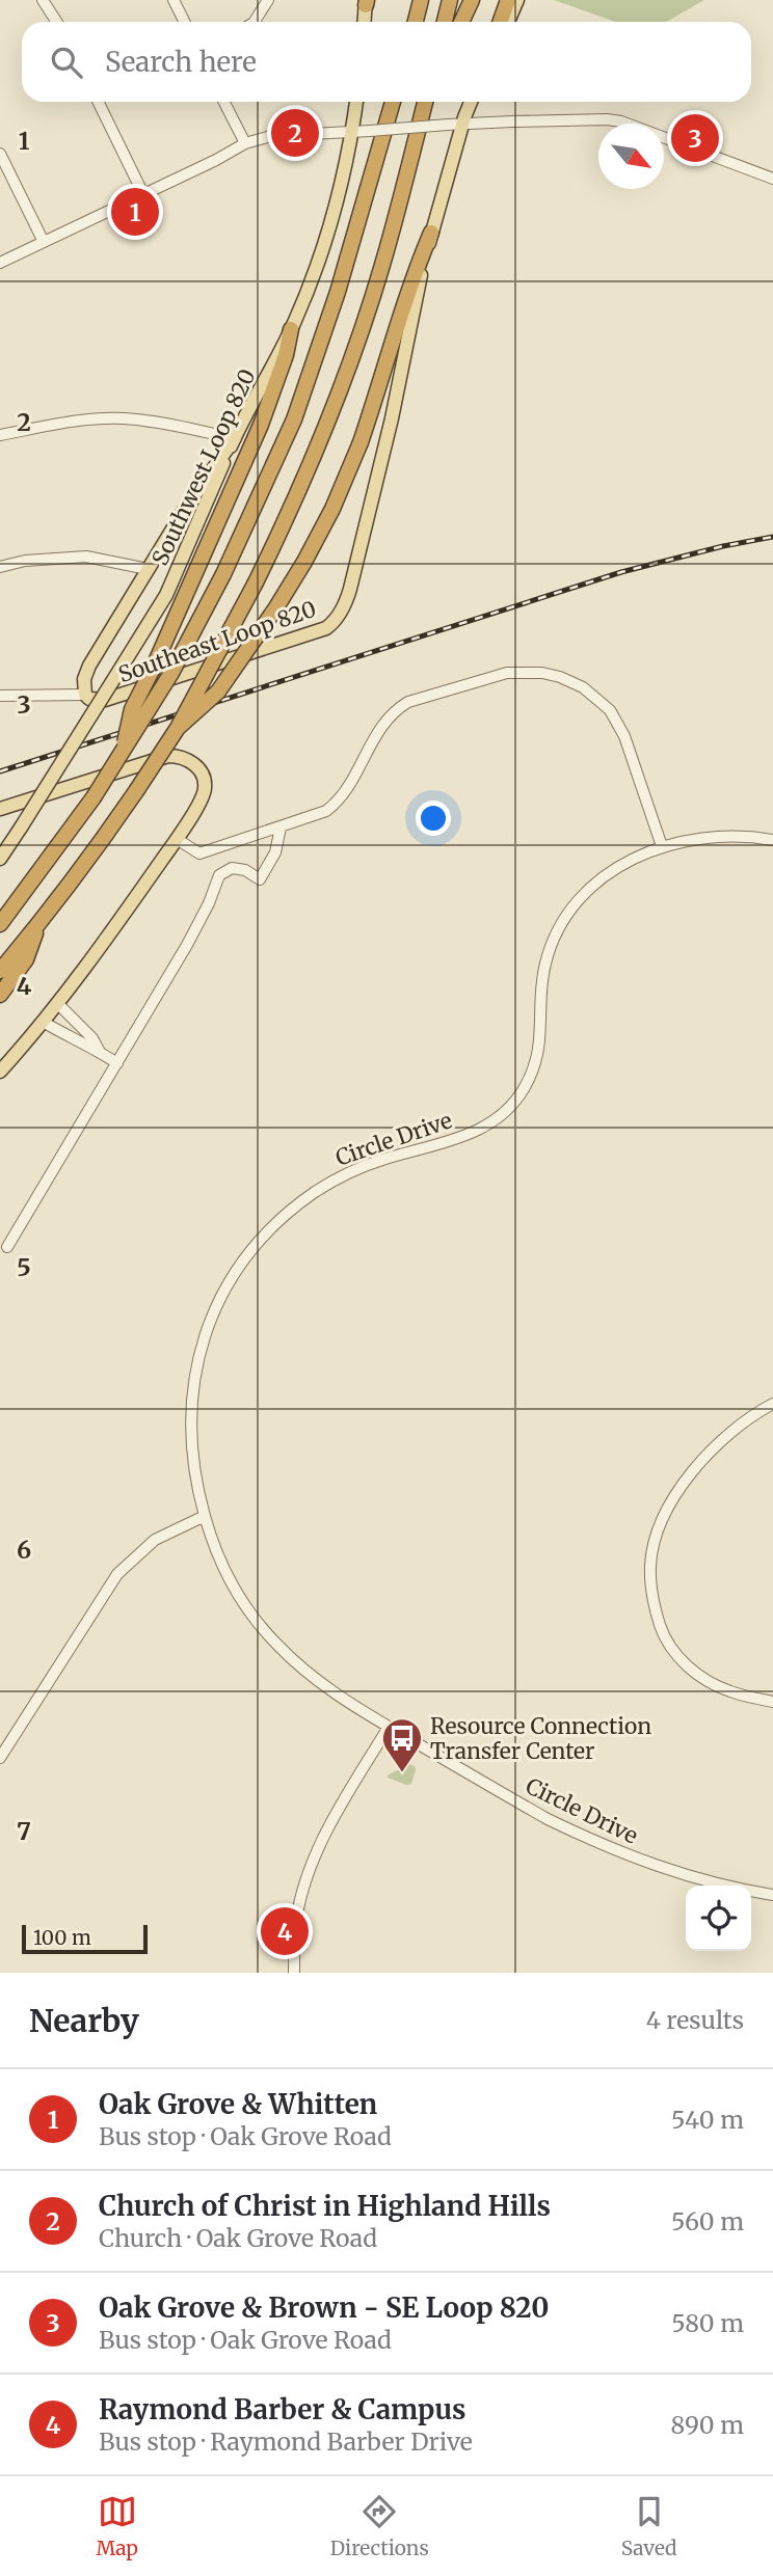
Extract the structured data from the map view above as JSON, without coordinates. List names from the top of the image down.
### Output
{
  "streets": {
    "main road": ["Southwest Loop 820", "Southeast Loop 820"],
    "street": ["Circle Drive"]
  },
  "crossings": [
    ["Southwest Loop 820", "Southeast Loop 820"]
  ],
  "places": {
    "bus stop": ["Resource Connection Transfer Center"]
  },
  "scale_bar": "100 m",
  "north": "bottom right",
  "page": {
    "search": "Search here",
    "pins": [
      "2",
      "3",
      "1",
      "4"
    ],
    "scale": "100 m",
    "heading": ["Nearby", "4 results"],
    "list": [
      {
        "mark": "1",
        "name": "Oak Grove & Whitten",
        "note": "Bus stop · Oak Grove Road",
        "value": "540 m"
      },
      {
        "mark": "2",
        "name": "Church of Christ in Highland Hills",
        "note": "Church · Oak Grove Road",
        "value": "560 m"
      },
      {
        "mark": "3",
        "name": "Oak Grove & Brown - SE Loop 820",
        "note": "Bus stop · Oak Grove Road",
        "value": "580 m"
      },
      {
        "mark": "4",
        "name": "Raymond Barber & Campus",
        "note": "Bus stop · Raymond Barber Drive",
        "value": "890 m"
      }
    ],
    "nav": ["Map", "Directions", "Saved"]
  },
  "grid": {
    "rows": [
      "1",
      "2",
      "3",
      "4",
      "5",
      "6",
      "7"
    ]
  }
}
